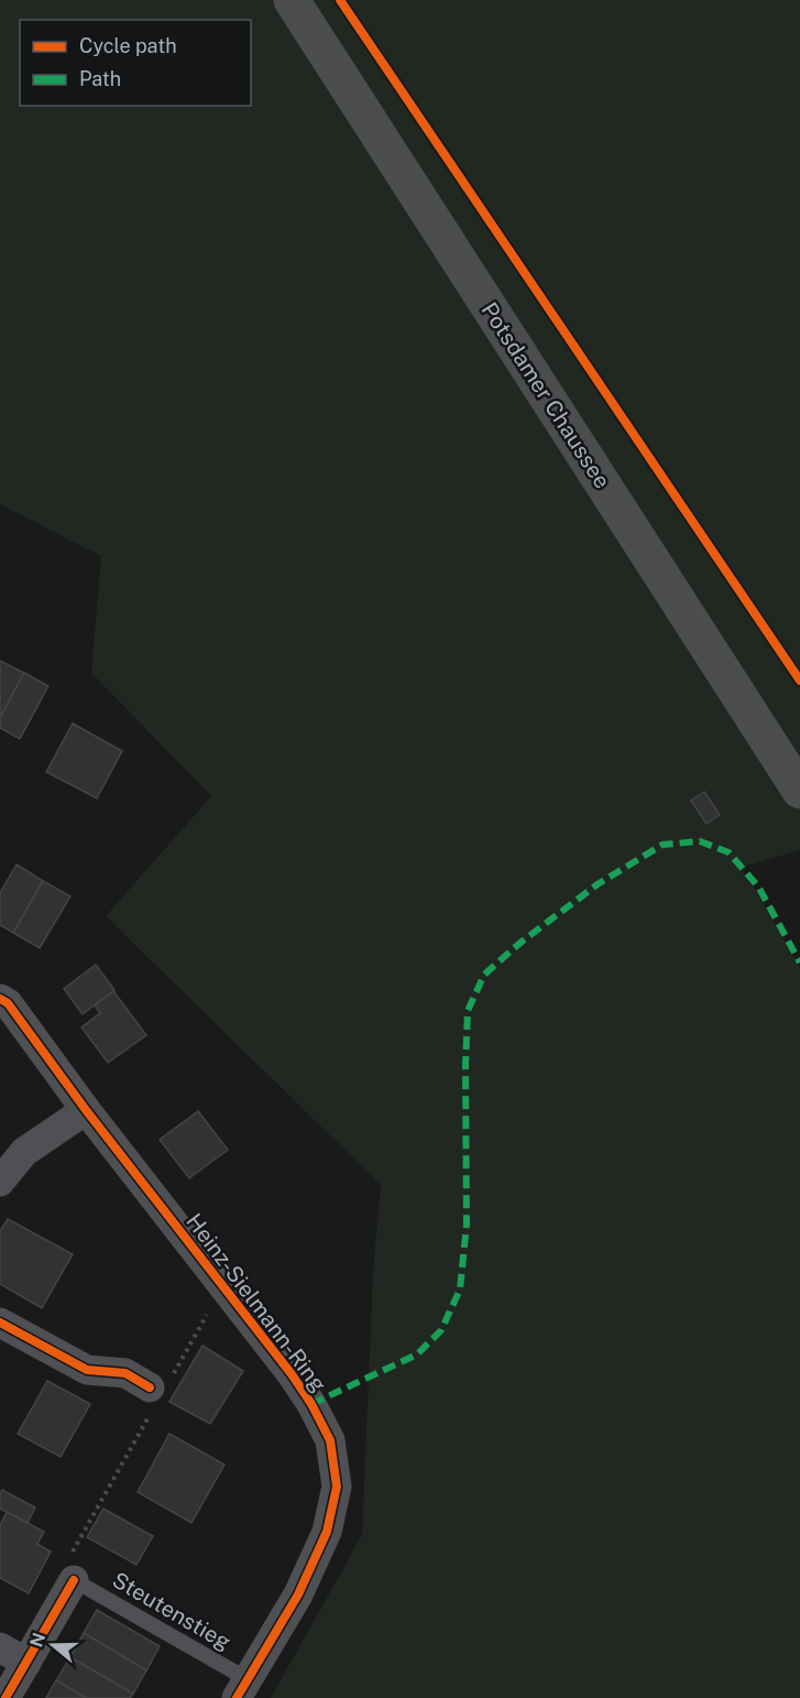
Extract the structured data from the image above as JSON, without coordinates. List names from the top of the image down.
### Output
{
  "streets": {
    "main road": ["Potsdamer Chaussee"],
    "street": ["Heinz-Sielmann-Ring"],
    "lane": ["Steutenstieg"]
  },
  "crossings": [
    ["Heinz-Sielmann-Ring", "Steutenstieg"]
  ],
  "legend": ["Cycle path", "Path"],
  "north": "left"
}
